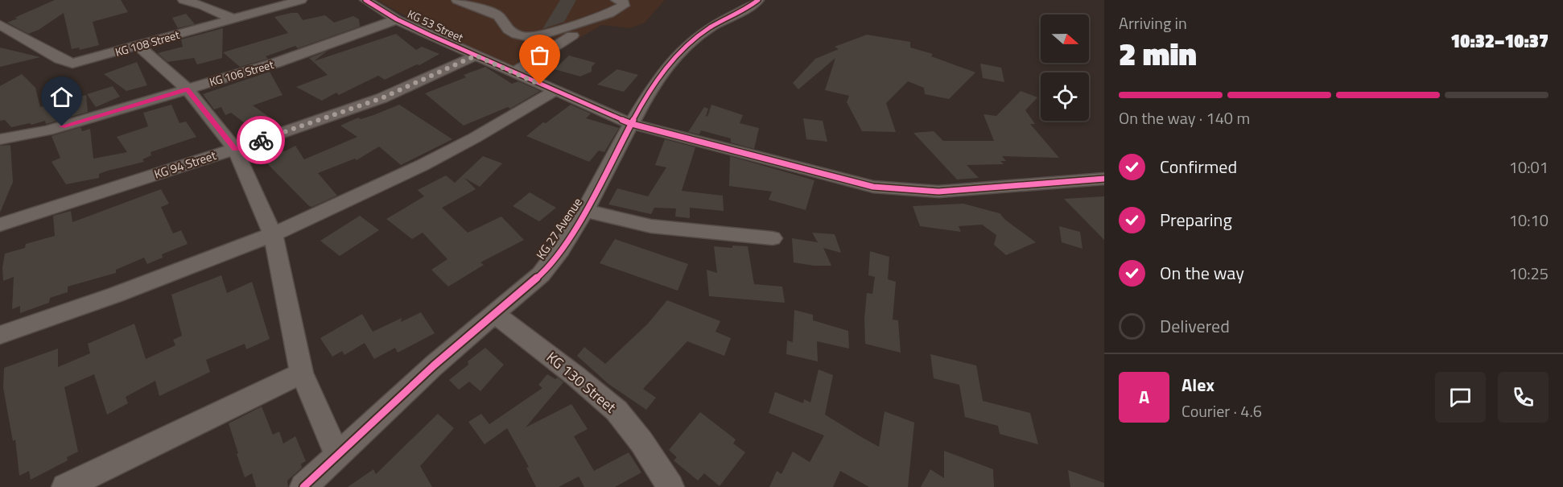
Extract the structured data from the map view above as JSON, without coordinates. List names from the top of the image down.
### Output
{
  "streets": {
    "street": [
      "KG 53 Street",
      "KG 108 Street",
      "KG 106 Street",
      "KG 94 Street",
      "KG 27 Avenue",
      "KG 130 Street"
    ]
  },
  "crossings": [
    ["KG 53 Street", "KG 106 Street"],
    ["KG 53 Street", "KG 94 Street"],
    ["KG 53 Street", "KG 27 Avenue"],
    ["KG 27 Avenue", "KG 130 Street"]
  ],
  "north": "right",
  "page": {
    "heading": ["2 min", "Arriving in", "10:32–10:37"],
    "panel": ["Alex", "Courier · 4.6"],
    "bar": "On the way · 140 m",
    "list": [
      ["Confirmed", "10:01"],
      ["Preparing", "10:10"],
      ["On the way", "10:25"],
      "Delivered"
    ],
    "round": "A"
  }
}
